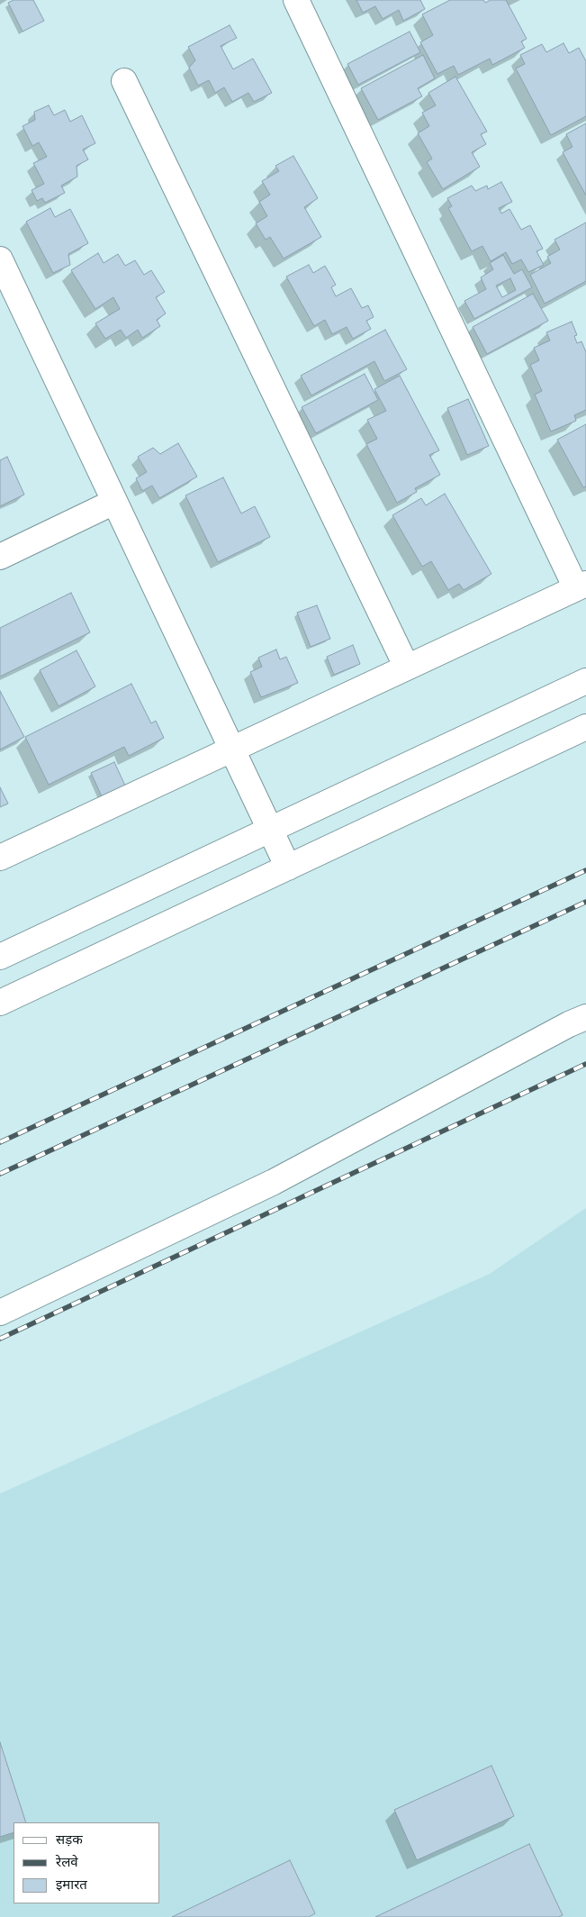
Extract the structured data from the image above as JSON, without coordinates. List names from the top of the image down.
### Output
{
  "legend": ["सड़क", "रेलवे", "इमारत"]
}
